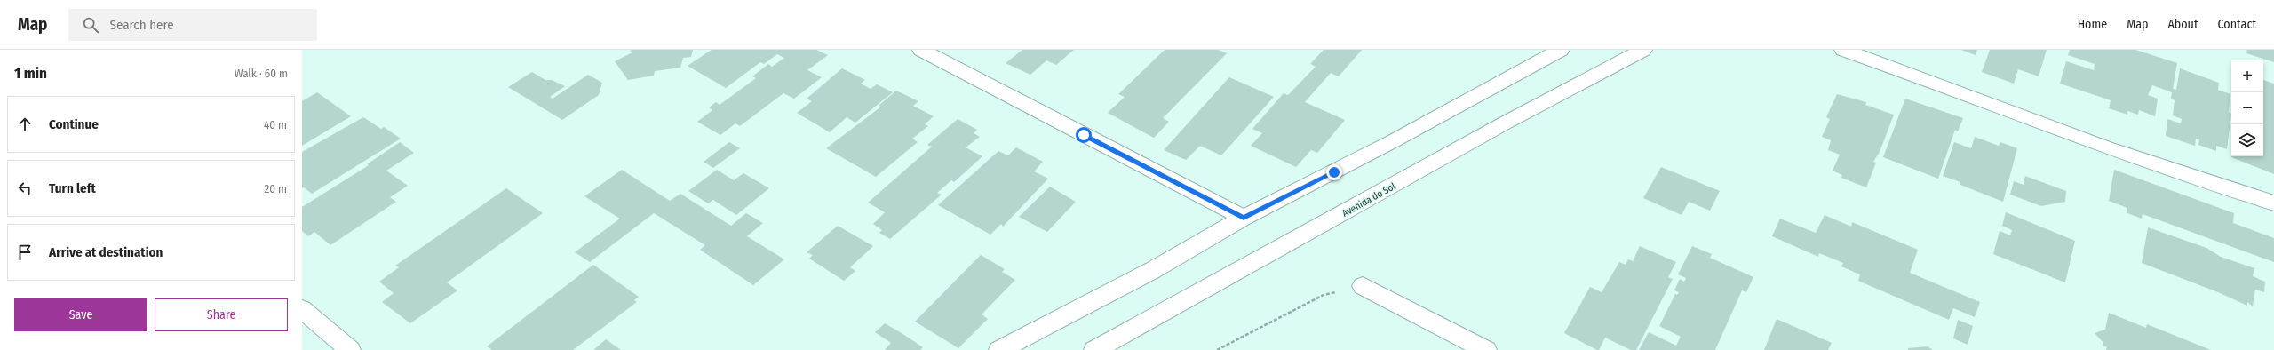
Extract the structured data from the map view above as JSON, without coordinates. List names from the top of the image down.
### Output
{
  "streets": {
    "street": ["Avenida do Sol"]
  },
  "page": {
    "header": "Map",
    "search": "Search here",
    "nav": [
      "Home",
      "Map",
      "About",
      "Contact"
    ],
    "heading": ["1 min", "Walk · 60 m"],
    "map_buttons": ["+", "−"],
    "list": [
      ["Continue", "40 m"],
      ["Turn left", "20 m"],
      "Arrive at destination"
    ],
    "buttons": ["Save", "Share"]
  }
}
